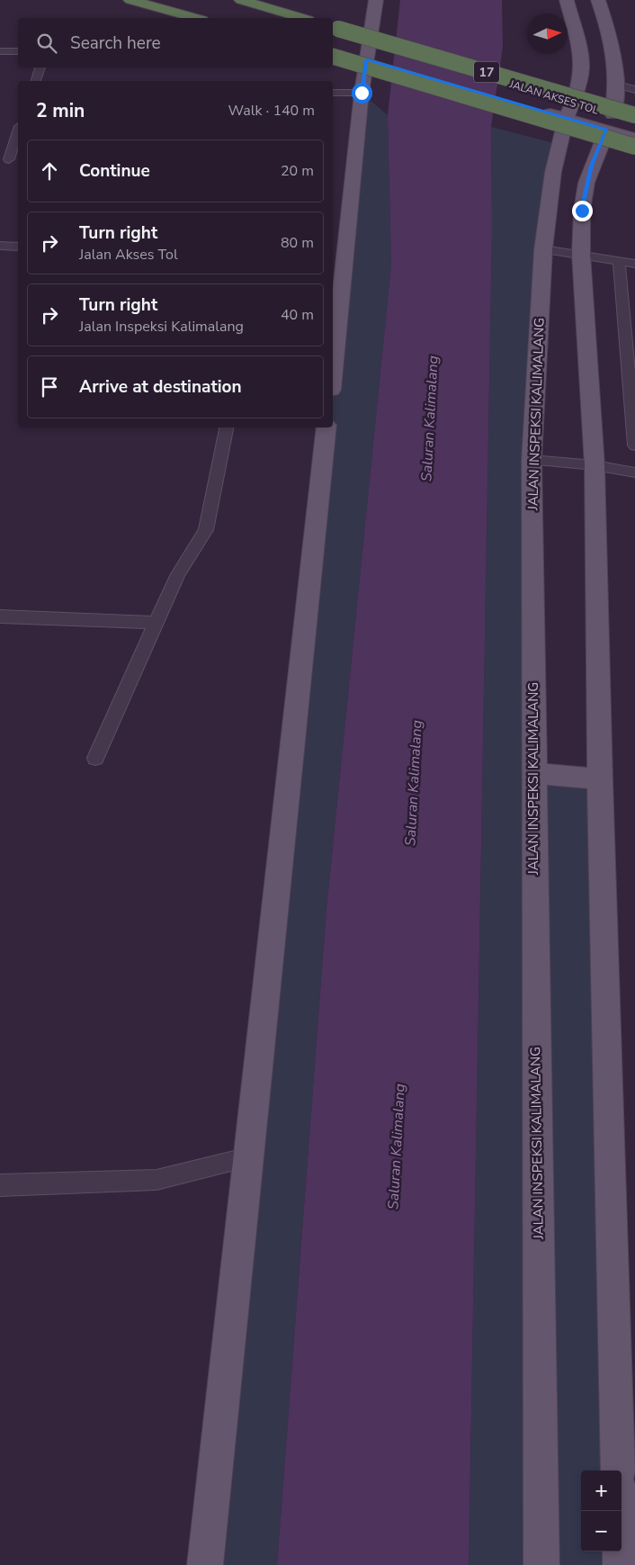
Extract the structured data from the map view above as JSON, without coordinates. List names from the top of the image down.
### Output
{
  "streets": {
    "highway": ["17"],
    "main road": ["JALAN AKSES TOL", "JALAN INSPEKSI KALIMALANG"]
  },
  "crossings": [
    ["JALAN AKSES TOL", "JALAN INSPEKSI KALIMALANG"]
  ],
  "water": ["Saluran Kalimalang"],
  "north": "right",
  "page": {
    "search": "Search here",
    "heading": ["2 min", "Walk · 140 m"],
    "list": [
      ["Continue", "20 m"],
      ["Turn right", "Jalan Akses Tol", "80 m"],
      ["Turn right", "Jalan Inspeksi Kalimalang", "40 m"],
      "Arrive at destination"
    ],
    "map_buttons": ["+", "−"]
  }
}
